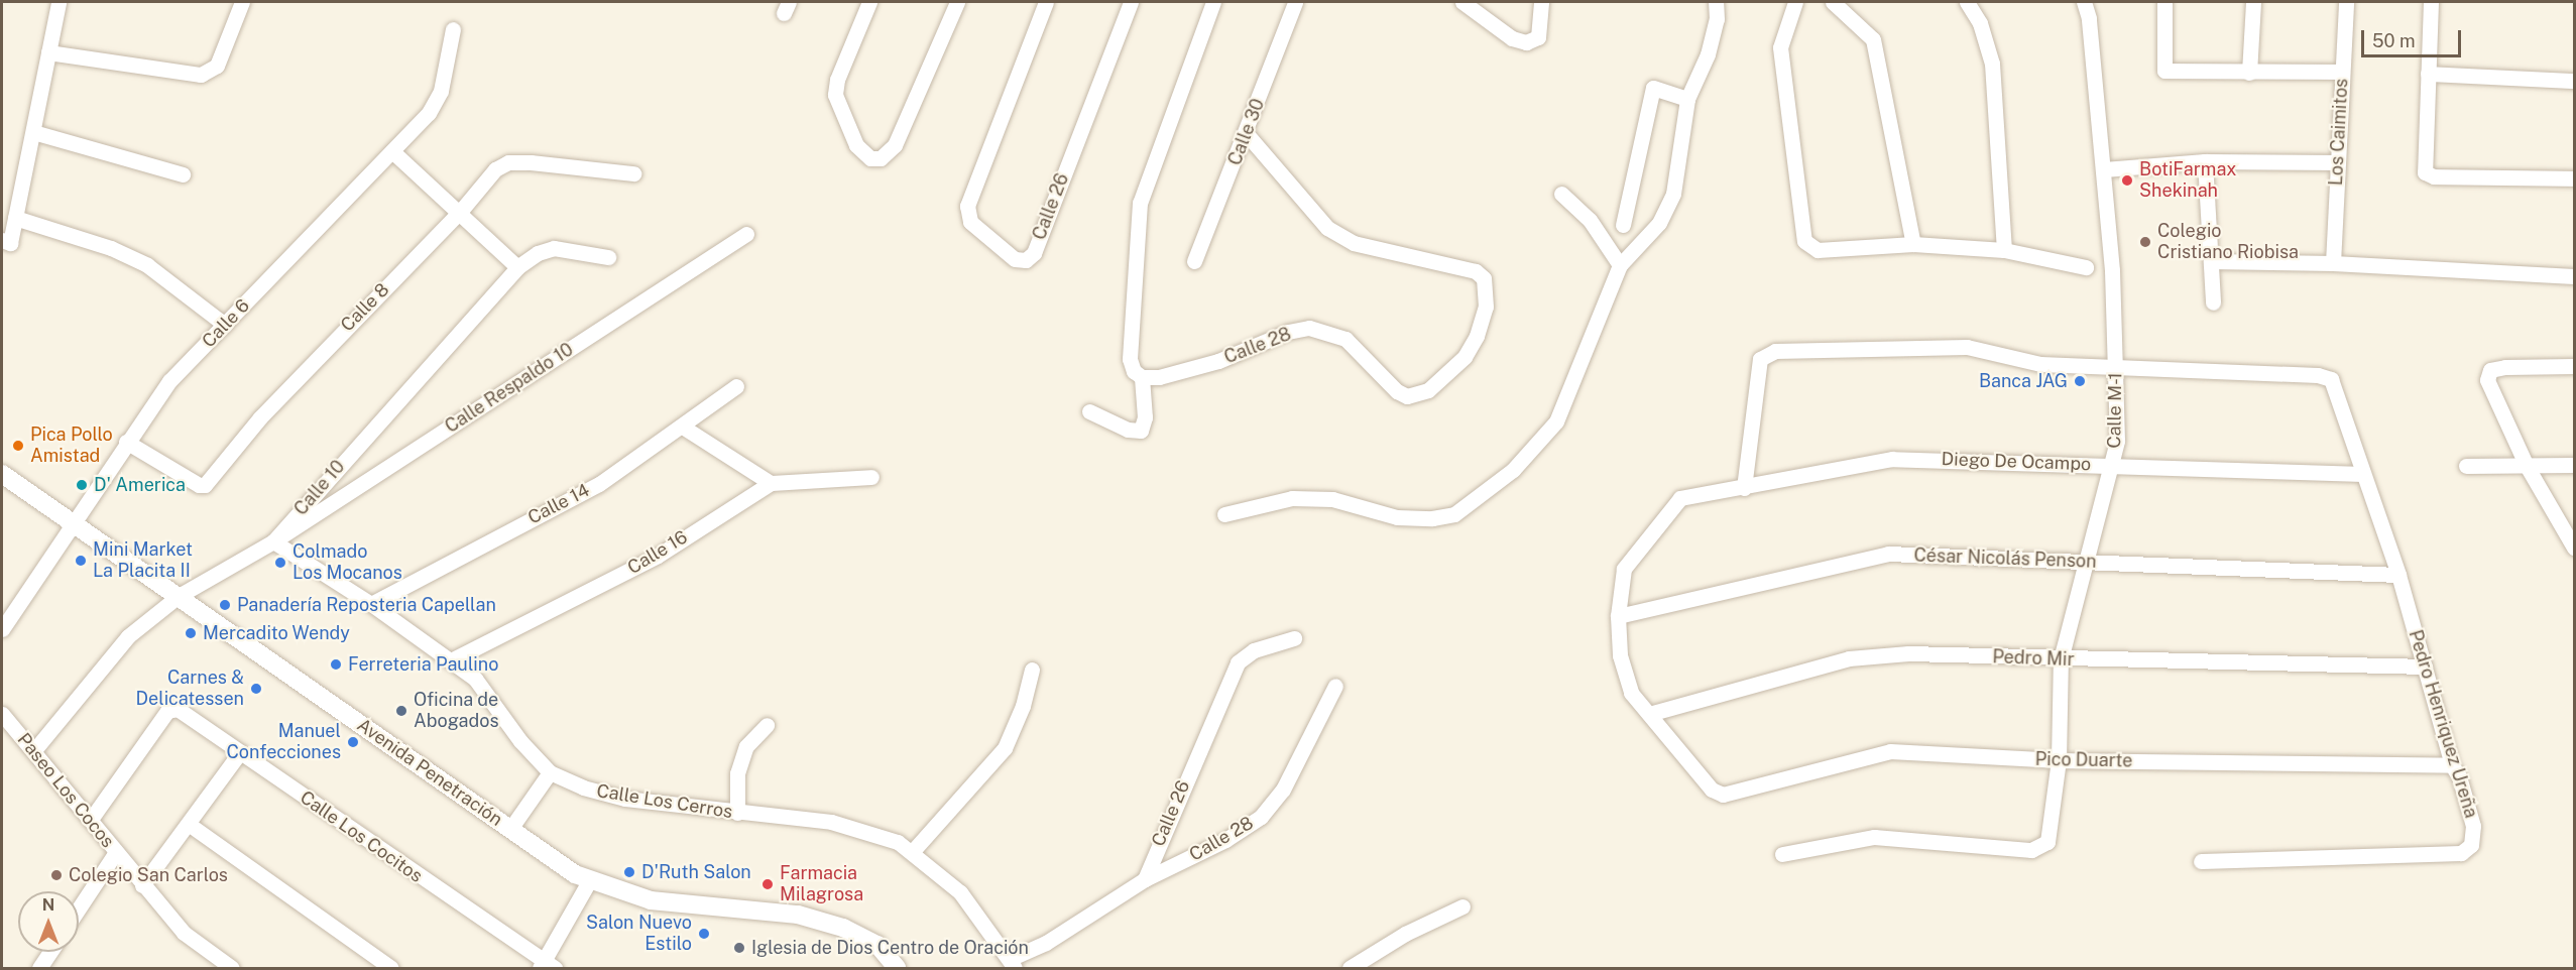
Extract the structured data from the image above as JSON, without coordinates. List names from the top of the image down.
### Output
{
  "streets": {
    "street": [
      "Calle 30",
      "Los Caimitos",
      "Calle 26",
      "Calle 8",
      "Calle 6",
      "Calle 28",
      "Calle Respaldo 10",
      "Calle M-1",
      "Diego De Ocampo",
      "Calle 10",
      "Calle 14",
      "Calle 16",
      "César Nicolás Penson",
      "Pedro Mir",
      "Pedro Henriquez Ureña",
      "Pico Duarte",
      "Avenida Penetración",
      "Paseo Los Cocos",
      "Calle Los Cerros",
      "Calle Los Cocitos"
    ]
  },
  "crossings": [
    ["Calle 30", "Calle 28"],
    ["Calle 26", "Calle 28"],
    ["Calle 8", "Calle 6"],
    ["Calle 6", "Avenida Penetración"],
    ["Calle Respaldo 10", "Calle 10"],
    ["Calle Respaldo 10", "Calle Los Cerros"],
    ["Calle M-1", "Diego De Ocampo"],
    ["Calle M-1", "César Nicolás Penson"],
    ["Calle M-1", "Pedro Mir"],
    ["Calle M-1", "Pedro Henriquez Ureña"],
    ["Calle M-1", "Pico Duarte"],
    ["Diego De Ocampo", "César Nicolás Penson"],
    ["Diego De Ocampo", "Pedro Mir"],
    ["Diego De Ocampo", "Pedro Henriquez Ureña"],
    ["Diego De Ocampo", "Pico Duarte"],
    ["Calle 10", "Avenida Penetración"],
    ["Calle 10", "Paseo Los Cocos"],
    ["Calle 10", "Calle Los Cerros"],
    ["Calle 14", "Calle Los Cerros"],
    ["Calle 16", "Calle Los Cerros"],
    ["César Nicolás Penson", "Pedro Henriquez Ureña"],
    ["Pedro Mir", "Pedro Henriquez Ureña"],
    ["Pedro Henriquez Ureña", "Pico Duarte"],
    ["Paseo Los Cocos", "Calle Los Cocitos"]
  ],
  "places": [
    "BotiFarmax Shekinah",
    "Colegio Cristiano Riobisa",
    "Banca JAG",
    "Pica Pollo Amistad",
    "D' America",
    "Mini Market La Placita II",
    "Colmado Los Mocanos",
    "Panadería Reposteria Capellan",
    "Mercadito Wendy",
    "Ferreteria Paulino",
    "Carnes & Delicatessen",
    "Oficina de Abogados",
    "Manuel Confecciones",
    "D'Ruth Salon",
    "Colegio San Carlos",
    "Farmacia Milagrosa",
    "Salon Nuevo Estilo",
    "Iglesia de Dios Centro de Oración"
  ],
  "scale_bar": "50 m",
  "north": "top"
}
